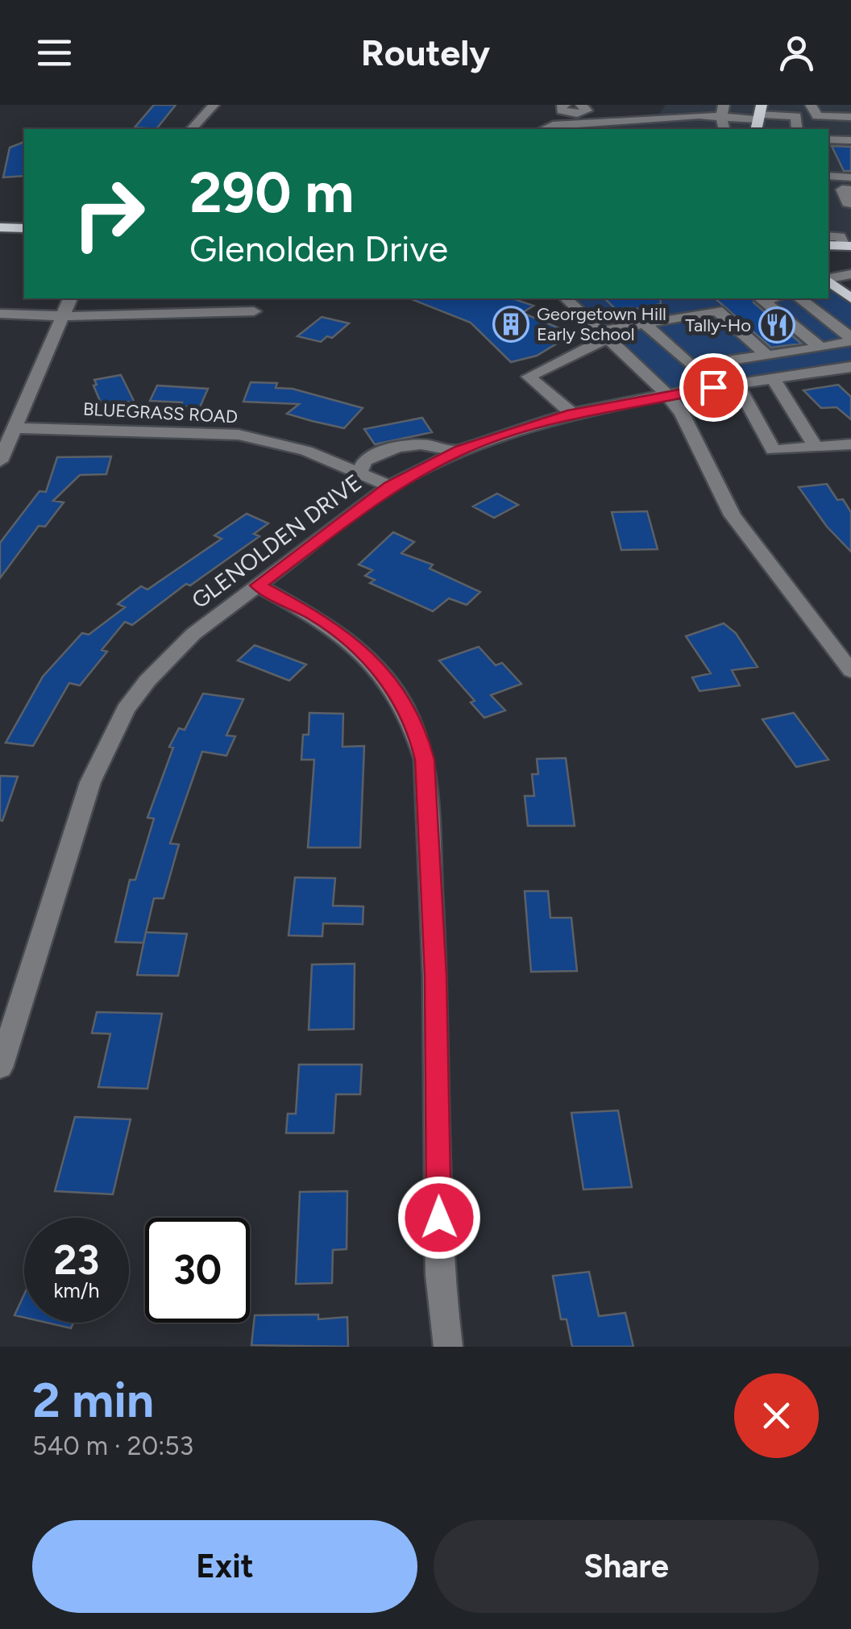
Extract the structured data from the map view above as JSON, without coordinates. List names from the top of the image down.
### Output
{
  "streets": {
    "street": ["BLUEGRASS ROAD", "GLENOLDEN DRIVE"]
  },
  "crossings": [
    ["BLUEGRASS ROAD", "GLENOLDEN DRIVE"]
  ],
  "places": {
    "building": ["Georgetown Hill Early School"],
    "restaurant": ["Tally-Ho"]
  },
  "page": {
    "header": "Routely",
    "turn": ["290 m", "Glenolden Drive"],
    "speed": "23 km/h",
    "limit": "30",
    "heading": ["2 min", "540 m · 20:53"],
    "buttons": ["Exit", "Share"]
  }
}
